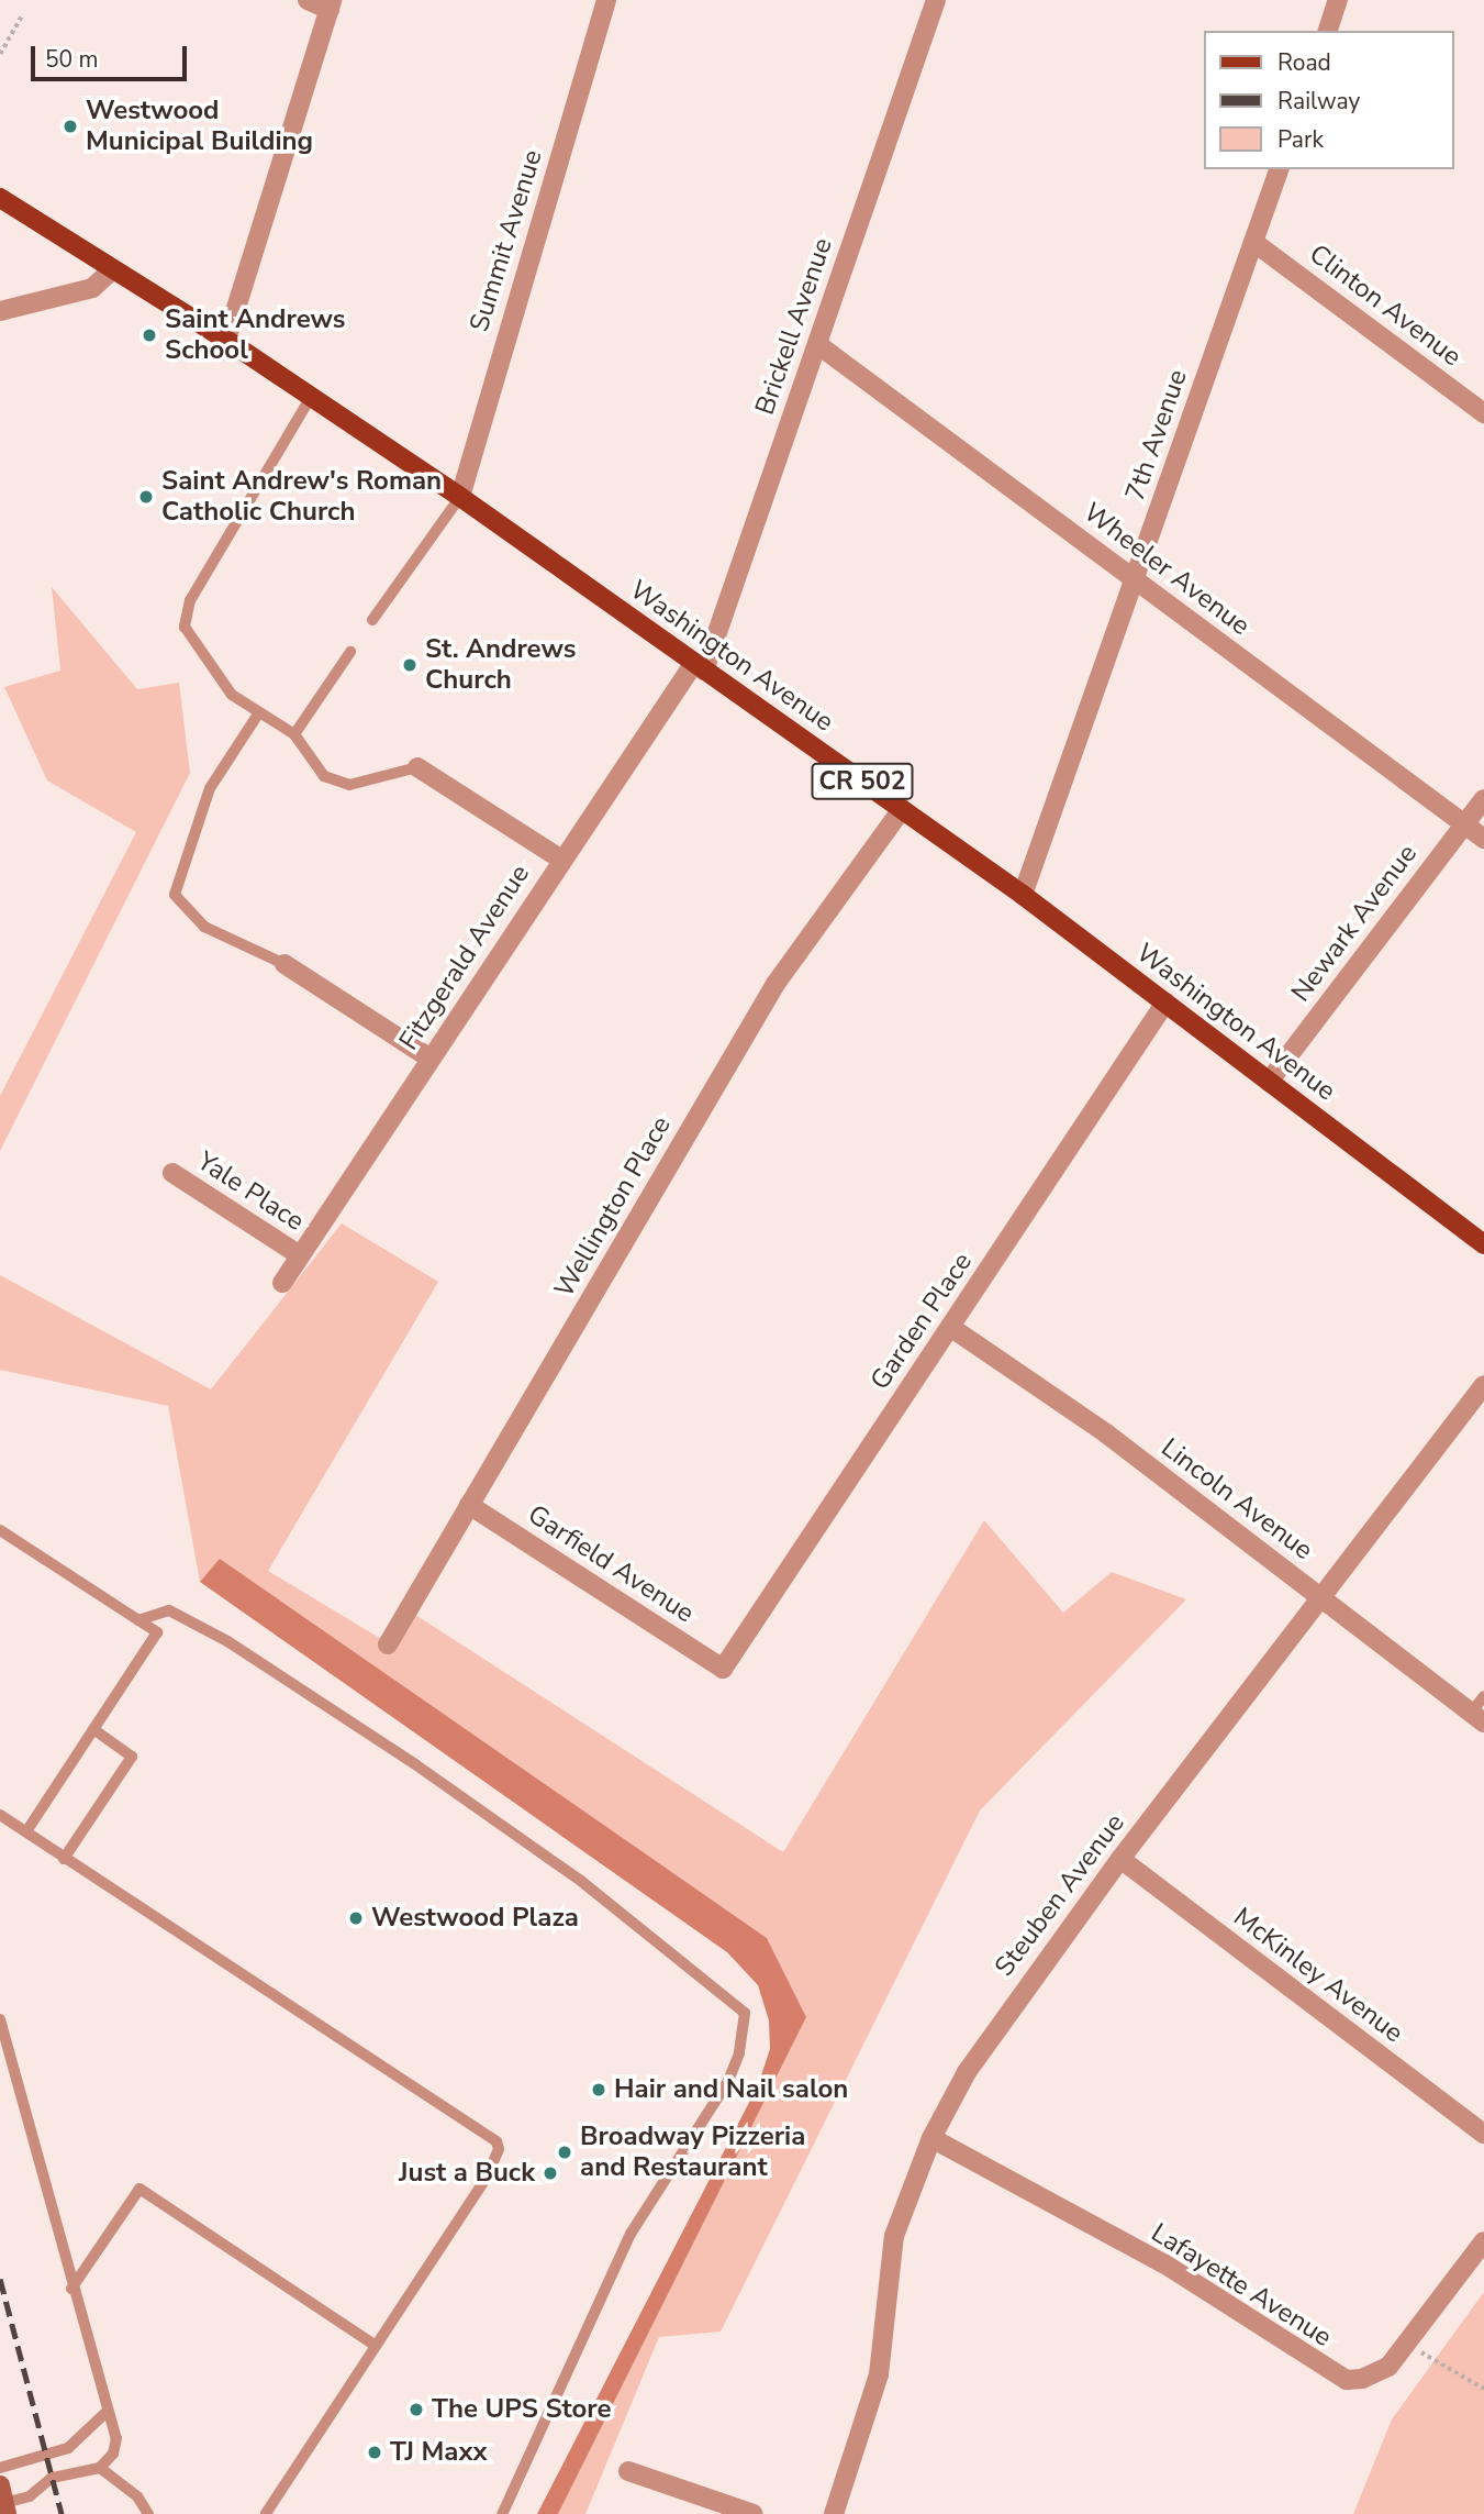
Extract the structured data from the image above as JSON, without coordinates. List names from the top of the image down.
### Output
{
  "streets": {
    "main road": ["Washington Avenue", "CR 502"],
    "street": [
      "Summit Avenue",
      "Clinton Avenue",
      "Brickell Avenue",
      "7th Avenue",
      "Wheeler Avenue",
      "Newark Avenue",
      "Fitzgerald Avenue",
      "Yale Place",
      "Wellington Place",
      "Garden Place",
      "Lincoln Avenue",
      "Garfield Avenue",
      "Steuben Avenue",
      "McKinley Avenue",
      "Lafayette Avenue"
    ]
  },
  "crossings": [
    ["Summit Avenue", "Washington Avenue"],
    ["Clinton Avenue", "7th Avenue"],
    ["Brickell Avenue", "Wheeler Avenue"],
    ["Brickell Avenue", "Washington Avenue"],
    ["Brickell Avenue", "Fitzgerald Avenue"],
    ["7th Avenue", "Wheeler Avenue"],
    ["7th Avenue", "Washington Avenue"],
    ["Wheeler Avenue", "Newark Avenue"],
    ["Washington Avenue", "Newark Avenue"],
    ["Washington Avenue", "Fitzgerald Avenue"],
    ["Washington Avenue", "Wellington Place"],
    ["Washington Avenue", "Garden Place"],
    ["Fitzgerald Avenue", "Yale Place"],
    ["Wellington Place", "Garfield Avenue"],
    ["Garden Place", "Lincoln Avenue"],
    ["Garden Place", "Garfield Avenue"],
    ["Lincoln Avenue", "Steuben Avenue"],
    ["Steuben Avenue", "McKinley Avenue"],
    ["Steuben Avenue", "Lafayette Avenue"]
  ],
  "places": [
    "Westwood Municipal Building",
    "Saint Andrews School",
    "Saint Andrew's Roman Catholic Church",
    "St. Andrews Church",
    "Westwood Plaza",
    "Hair and Nail salon",
    "Broadway Pizzeria and Restaurant",
    "Just a Buck",
    "The UPS Store",
    "TJ Maxx"
  ],
  "legend": ["Road", "Railway", "Park"],
  "scale_bar": "50 m"
}
